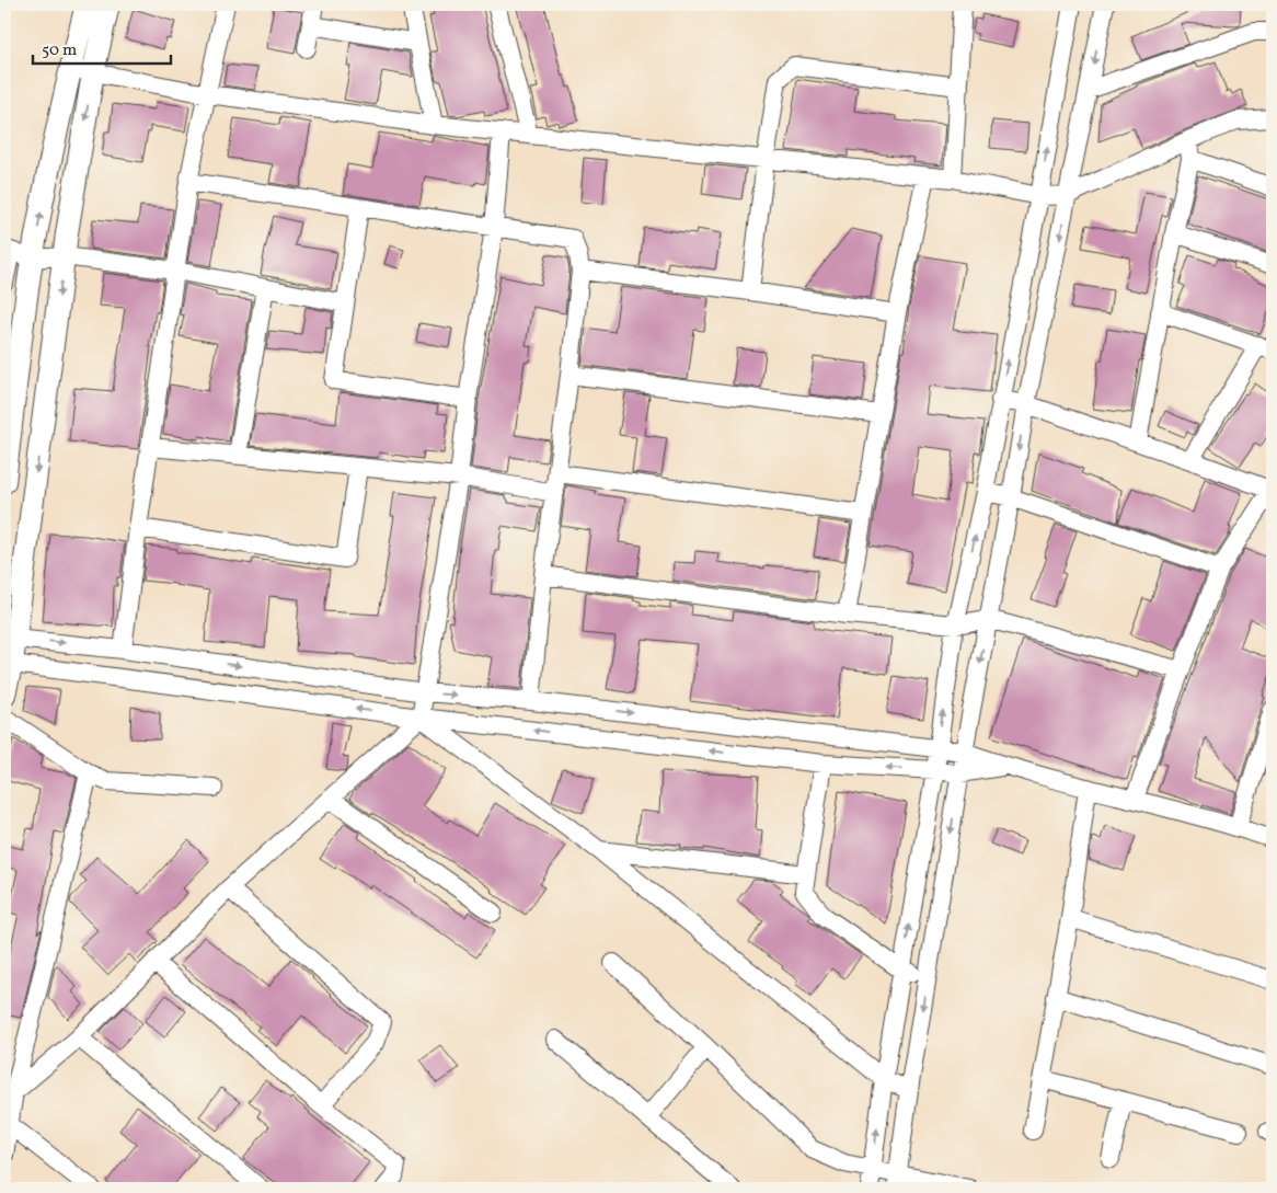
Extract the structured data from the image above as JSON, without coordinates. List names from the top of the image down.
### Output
{
  "scale_bar": "50 m"
}
